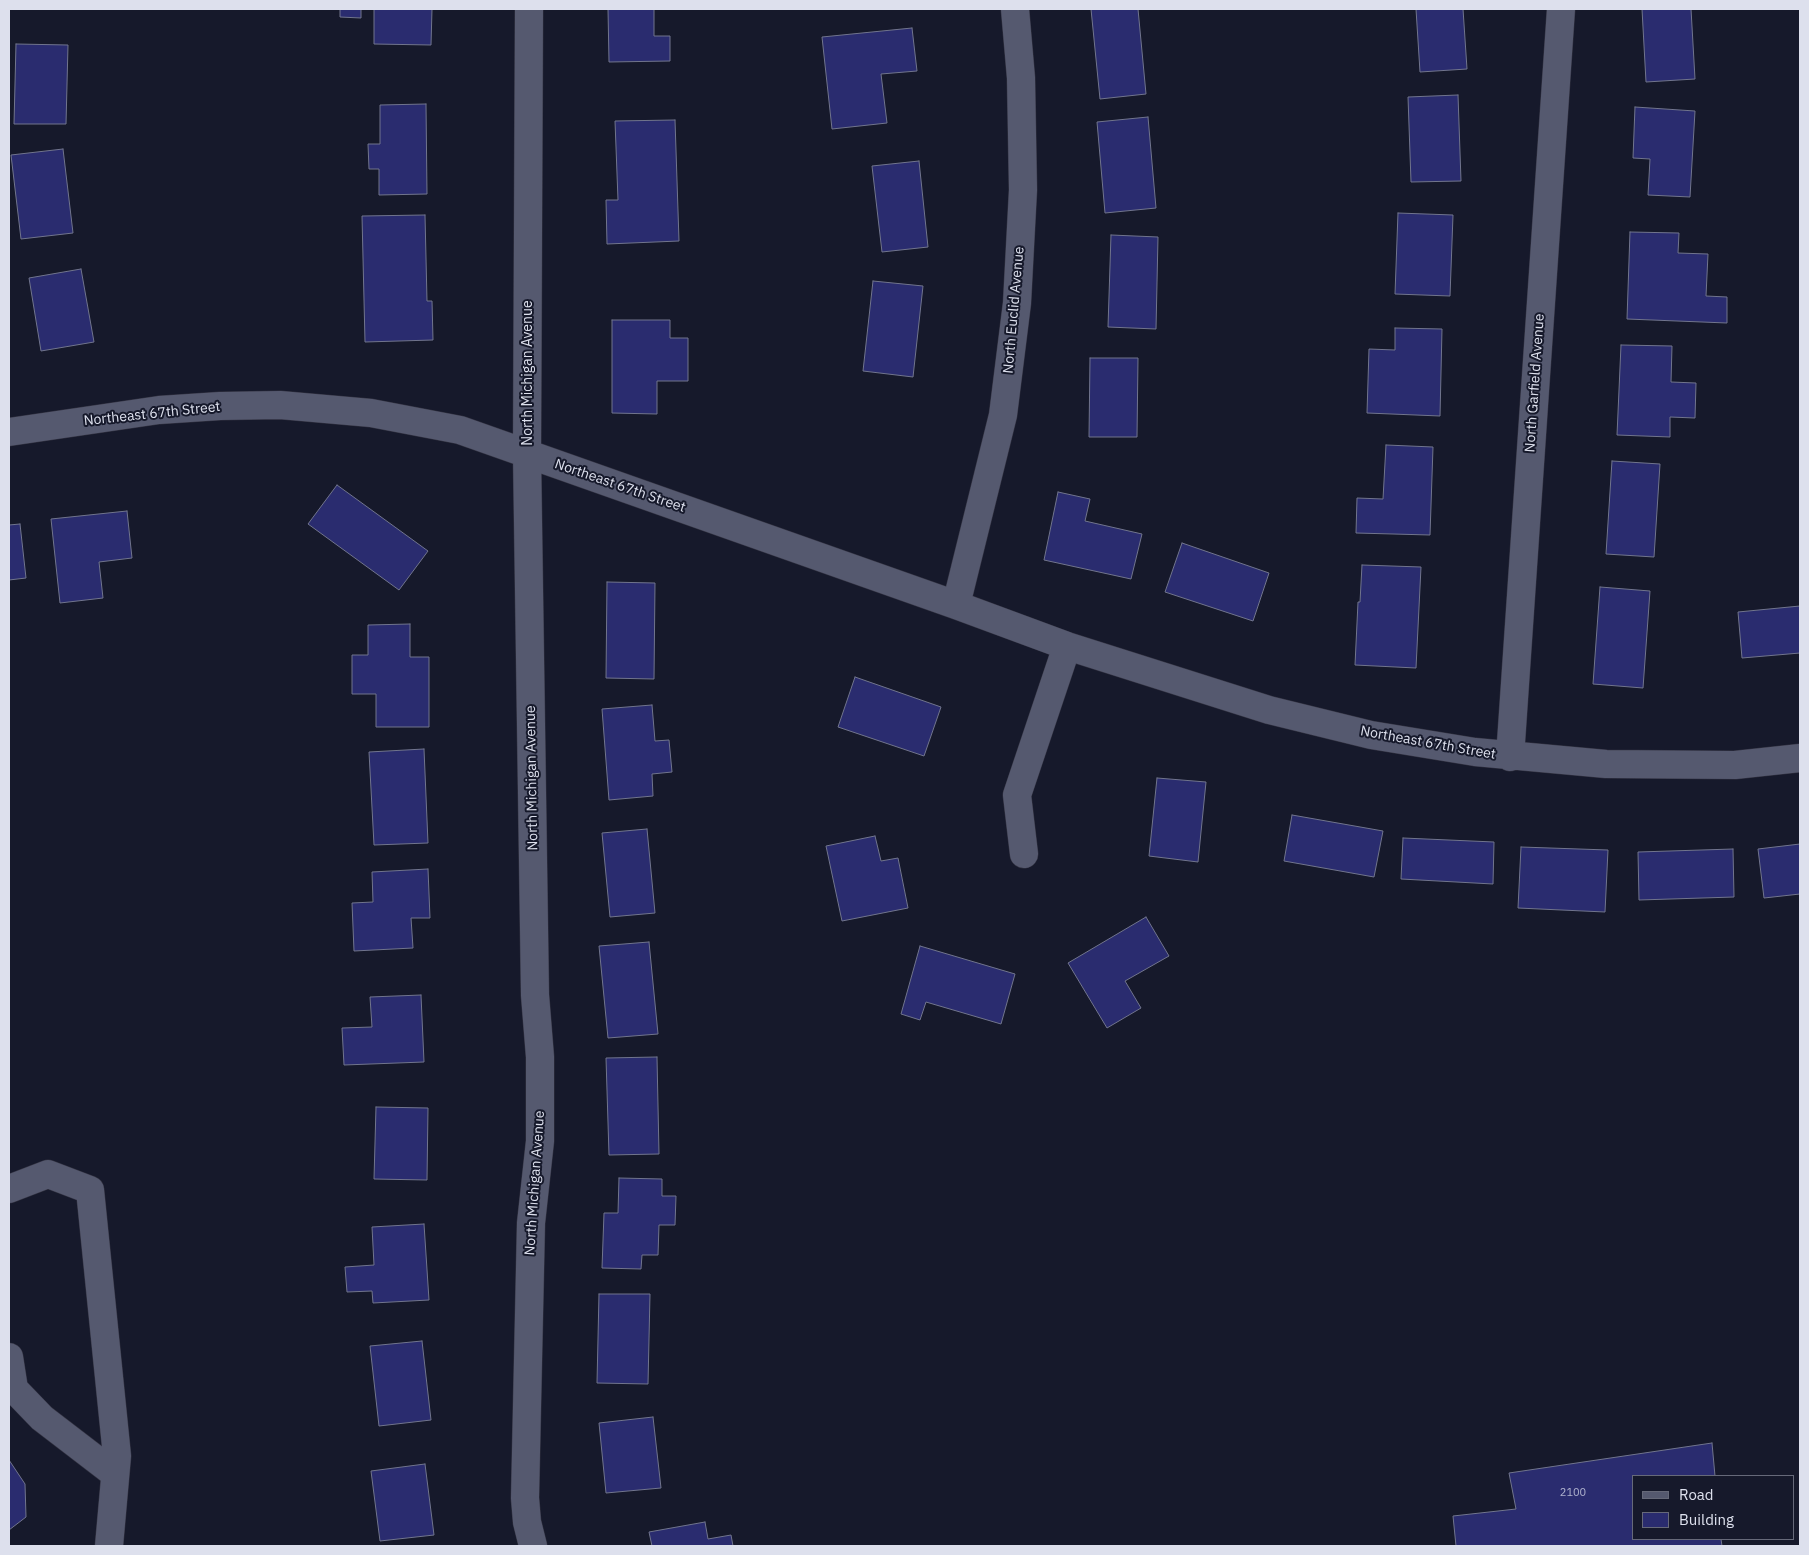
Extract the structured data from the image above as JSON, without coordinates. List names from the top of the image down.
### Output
{
  "streets": {
    "street": [
      "North Euclid Avenue",
      "North Michigan Avenue",
      "North Garfield Avenue",
      "Northeast 67th Street"
    ]
  },
  "crossings": [
    ["North Euclid Avenue", "Northeast 67th Street"],
    ["North Michigan Avenue", "Northeast 67th Street"],
    ["North Garfield Avenue", "Northeast 67th Street"]
  ],
  "house_numbers": ["2100"],
  "legend": ["Road", "Building"]
}
